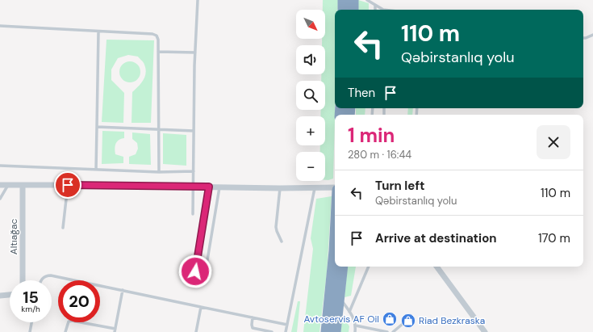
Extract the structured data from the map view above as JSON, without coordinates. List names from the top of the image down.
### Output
{
  "streets": {
    "street": ["Altıağac"]
  },
  "places": {
    "shop": ["Avtoservis AF Oil", "Riad Bezkraska"]
  },
  "north": "bottom right",
  "page": {
    "map_buttons": ["+", "−"],
    "turn": ["110 m", "Qəbirstanlıq yolu"],
    "then": "Then",
    "heading": ["1 min", "280 m · 16:44"],
    "list": [
      {
        "name": "Turn left",
        "note": "Qəbirstanlıq yolu",
        "value": "110 m"
      },
      {
        "name": "Arrive at destination",
        "value": "170 m"
      }
    ],
    "speed": "15 km/h",
    "limit": "20"
  }
}
